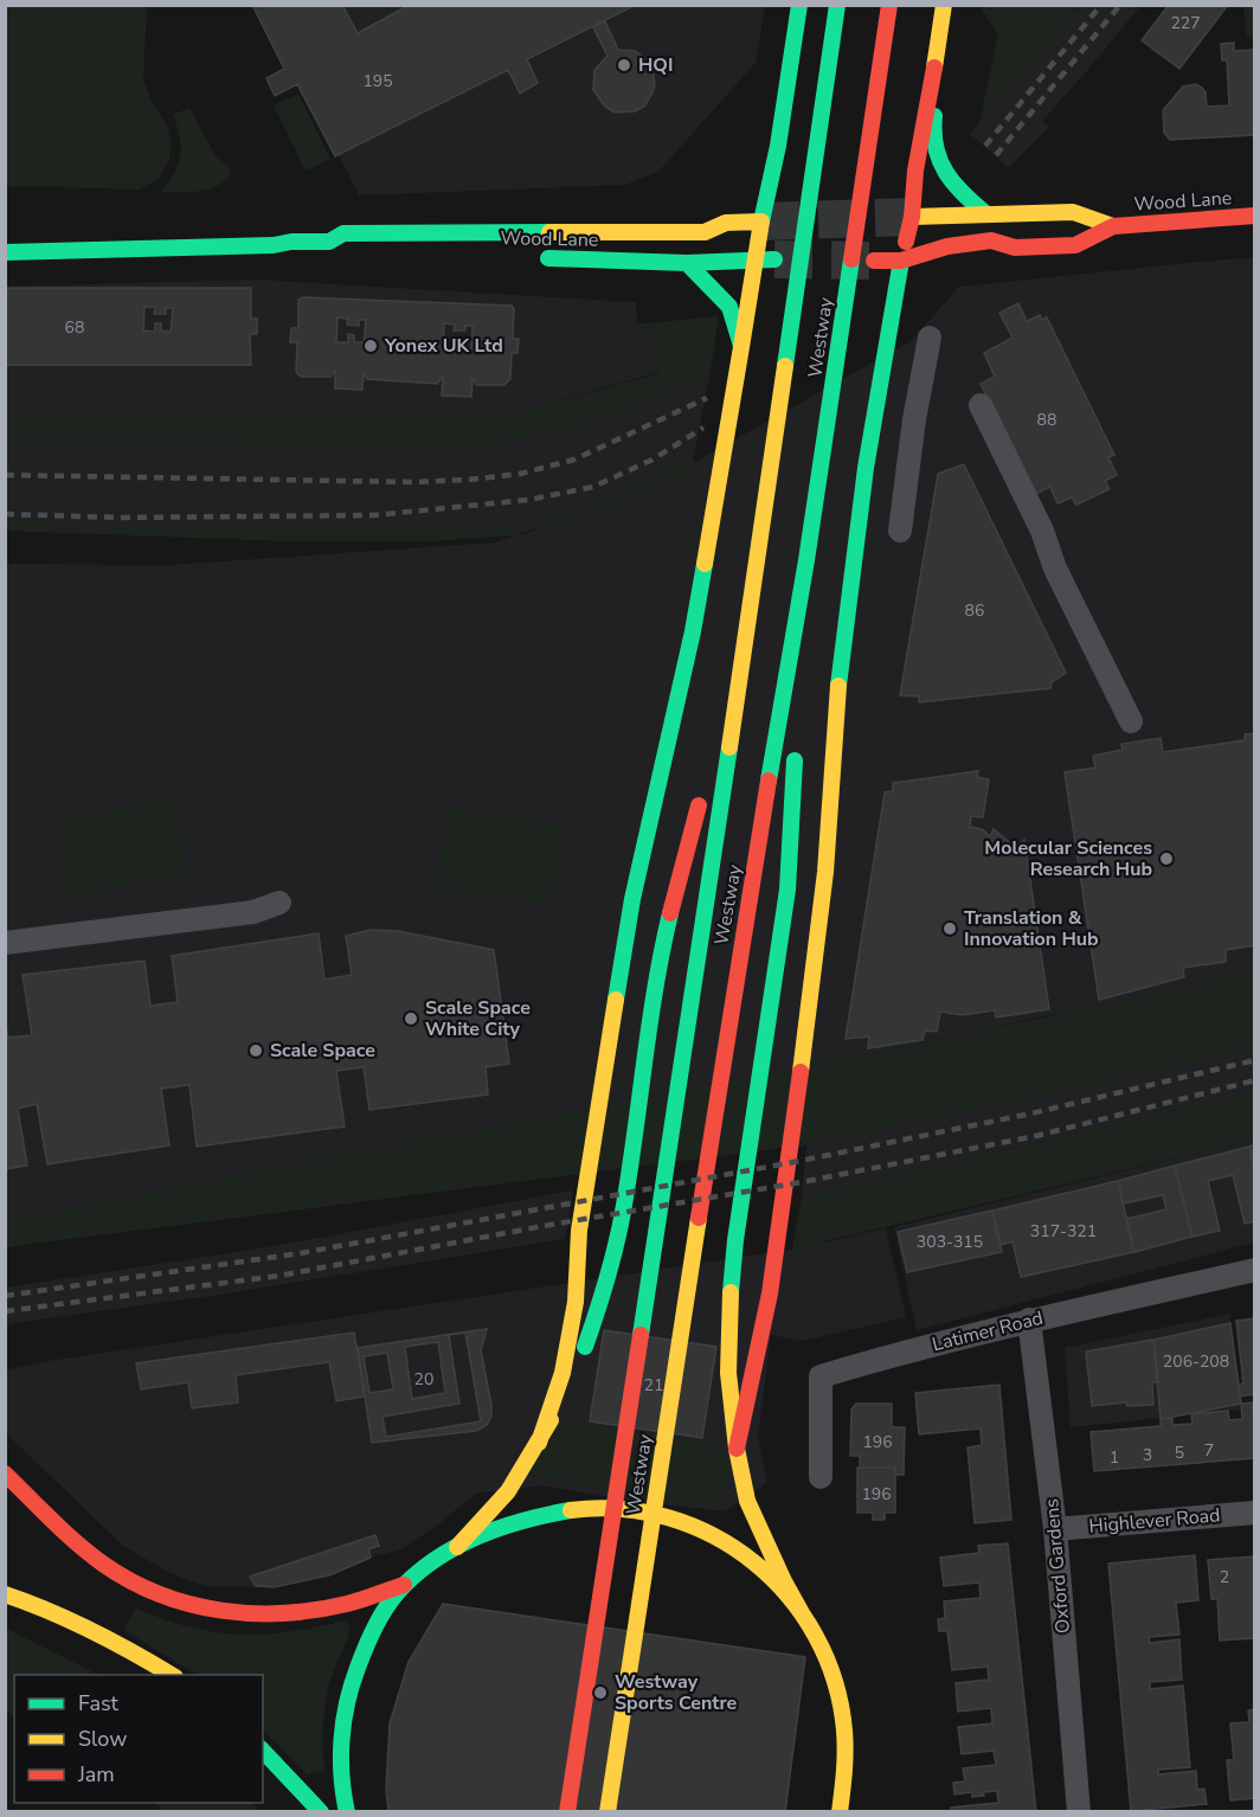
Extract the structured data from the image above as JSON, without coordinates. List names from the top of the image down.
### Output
{
  "streets": {
    "main road": ["Wood Lane", "Westway"],
    "street": ["Latimer Road", "Highlever Road", "Oxford Gardens"]
  },
  "crossings": [
    ["Latimer Road", "Oxford Gardens"],
    ["Highlever Road", "Oxford Gardens"]
  ],
  "places": [
    "HQI",
    "Yonex UK Ltd",
    "Molecular Sciences Research Hub",
    "Translation & Innovation Hub",
    "Scale Space White City",
    "Scale Space",
    "Westway Sports Centre"
  ],
  "house_numbers": [
    "227",
    "195",
    "68",
    "88",
    "86",
    "317-321",
    "303-315",
    "206-208",
    "20",
    "21",
    "196",
    "7",
    "5",
    "3",
    "1",
    "196",
    "2"
  ],
  "legend": ["Fast", "Slow", "Jam"]
}
